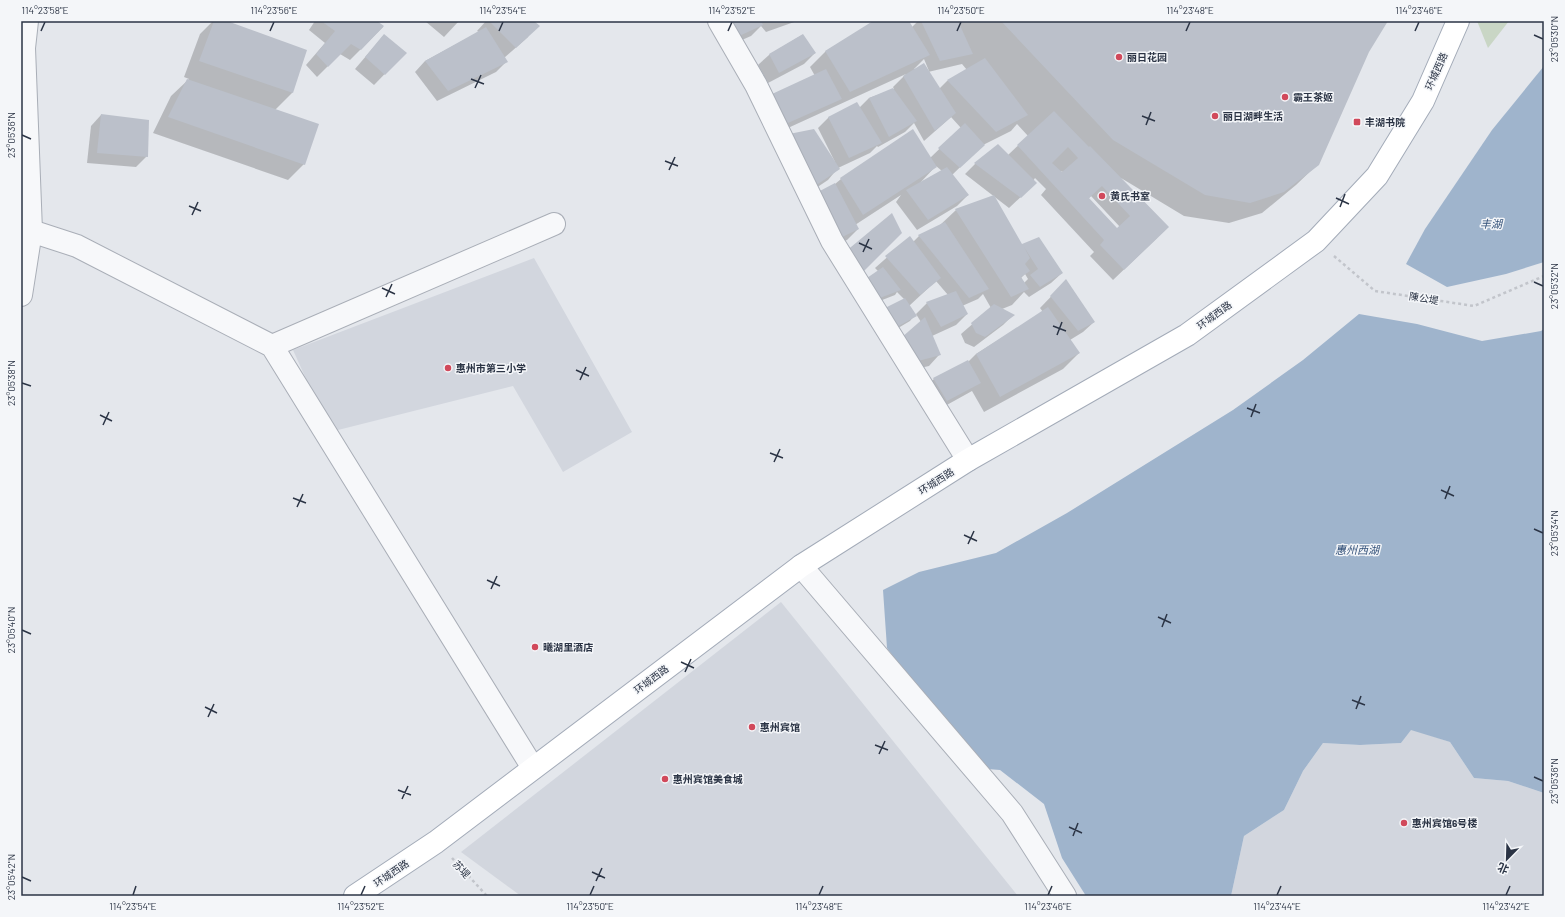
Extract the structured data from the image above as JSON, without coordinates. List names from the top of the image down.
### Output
{
  "streets": {
    "main road": ["环城西路"],
    "path": ["陳公堤", "苏堤"]
  },
  "crossings": [
    ["环城西路", "陳公堤"],
    ["环城西路", "苏堤"]
  ],
  "water": ["丰湖", "惠州西湖"],
  "places": {
    "other": [
      "丽日花园",
      "霸王茶姬",
      "丽日湖畔生活",
      "黄氏书室",
      "惠州市第三小学",
      "曦湖里酒店",
      "惠州宾馆",
      "惠州宾馆美食城",
      "惠州宾馆6号楼"
    ],
    "transit": ["丰湖书院"]
  },
  "north": "bottom left",
  "coordinates": [
    "114°23'58\"E",
    "114°23'56\"E",
    "114°23'54\"E",
    "114°23'52\"E",
    "114°23'50\"E",
    "114°23'48\"E",
    "114°23'46\"E",
    "23°05'30\"N",
    "23°05'36\"N",
    "23°05'32\"N",
    "23°05'38\"N",
    "23°05'34\"N",
    "23°05'40\"N",
    "23°05'42\"N",
    "114°23'44\"E",
    "114°23'42\"E"
  ]
}
